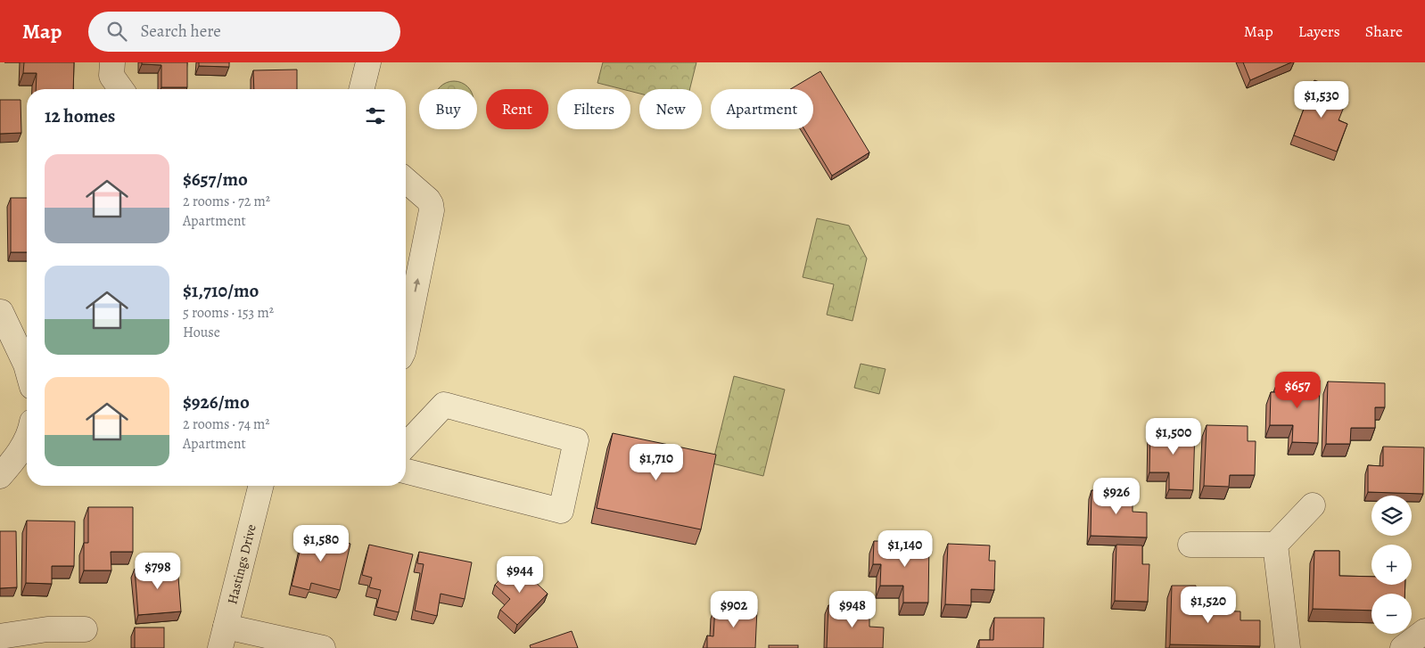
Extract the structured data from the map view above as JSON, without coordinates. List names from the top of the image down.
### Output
{
  "streets": {
    "street": ["Hastings Drive"]
  },
  "page": {
    "header": "Map",
    "search": "Search here",
    "nav": ["Map", "Layers", "Share"],
    "price": [
      "$1,530",
      "$657",
      "$1,500",
      "$1,710",
      "$926",
      "$1,580",
      "$1,140",
      "$798",
      "$944",
      "$1,520",
      "$902",
      "$948"
    ],
    "chip": [
      "Buy",
      "Rent",
      "Filters",
      "New",
      "Apartment"
    ],
    "heading": "12 homes",
    "list": [
      {
        "name": "$657/mo",
        "note": "2 rooms · 72 m² · Apartment"
      },
      {
        "name": "$1,710/mo",
        "note": "5 rooms · 153 m² · House"
      },
      {
        "name": "$926/mo",
        "note": "2 rooms · 74 m² · Apartment"
      }
    ],
    "map_buttons": ["+", "−"]
  }
}
